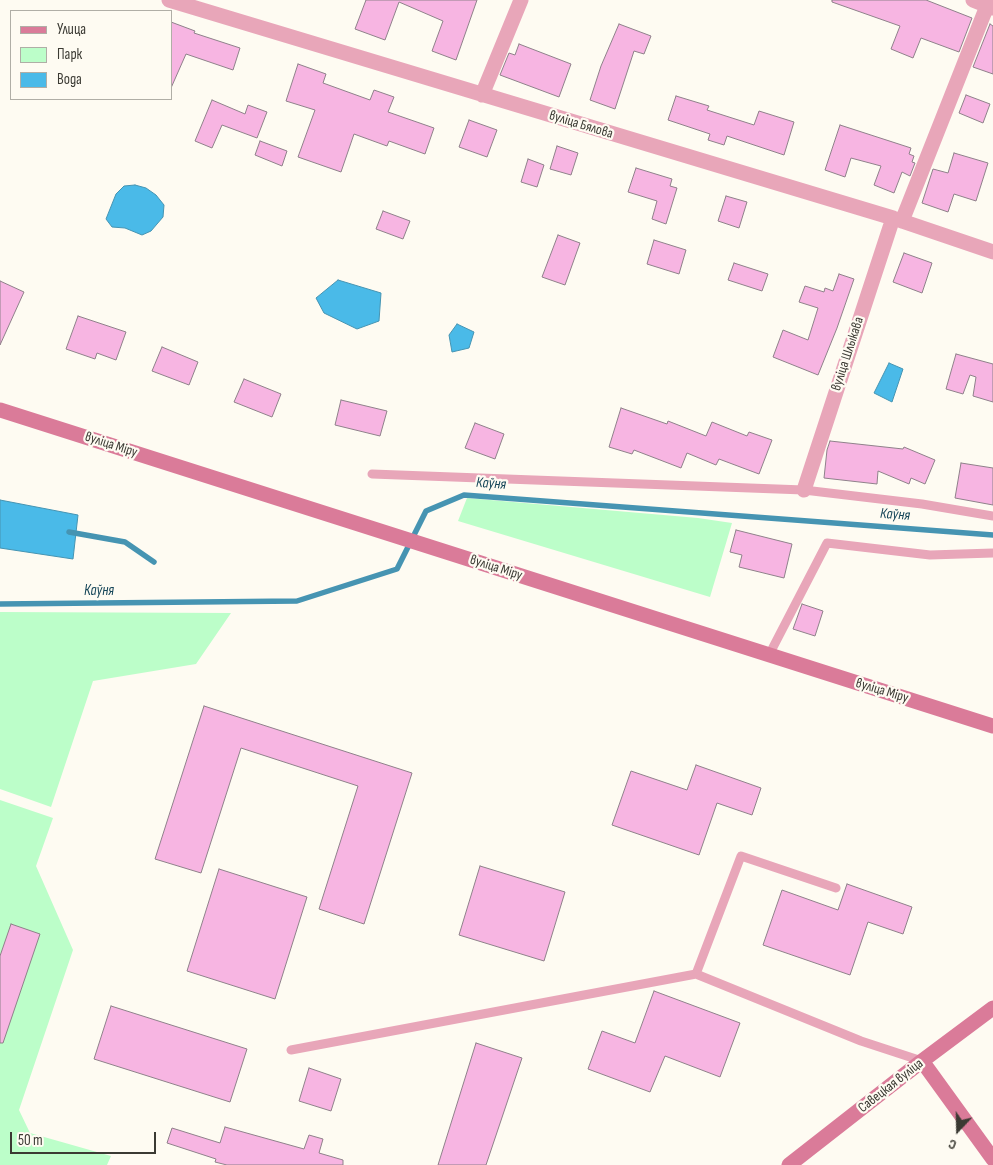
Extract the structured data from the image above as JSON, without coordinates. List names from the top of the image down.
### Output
{
  "streets": {
    "main road": ["вуліца Міру", "Савецкая вуліца"],
    "street": ["вуліца Бялова", "вуліца Шлыкава"]
  },
  "crossings": [
    ["вуліца Бялова", "вуліца Шлыкава"]
  ],
  "water": ["Каўня"],
  "legend": ["Улица", "Парк", "Вода"],
  "scale_bar": "50 m",
  "north": "bottom"
}
